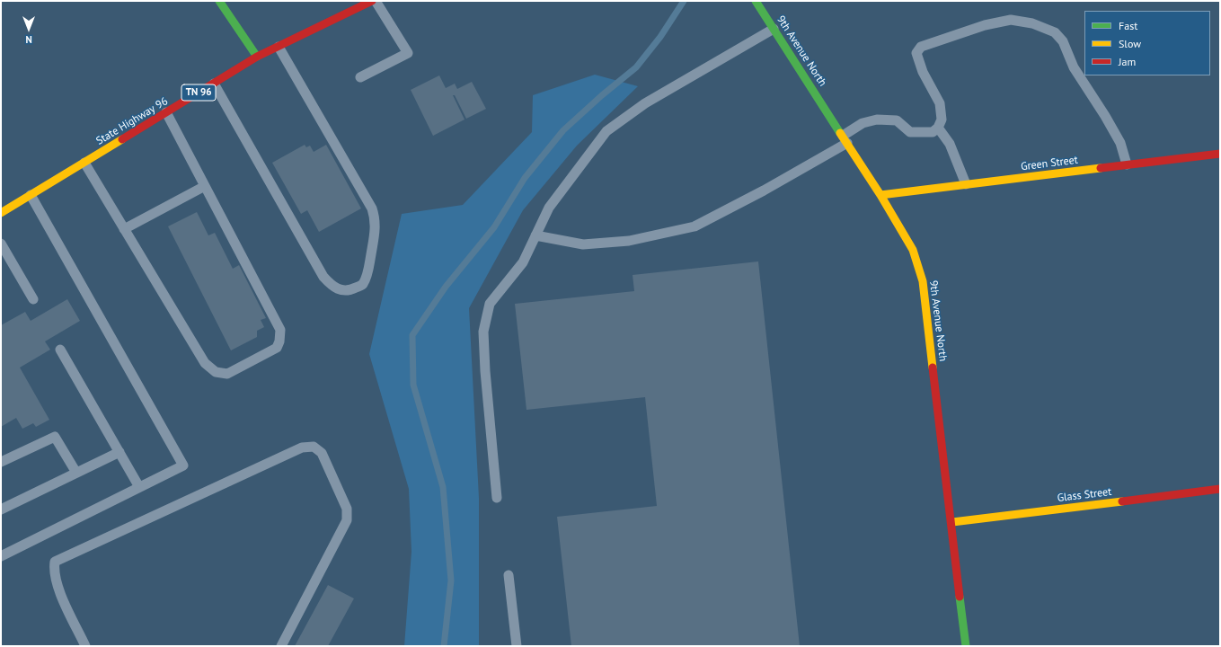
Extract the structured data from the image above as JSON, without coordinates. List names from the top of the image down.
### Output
{
  "streets": {
    "street": [
      "9th Avenue North",
      "TN 96",
      "State Highway 96",
      "Green Street",
      "Glass Street"
    ]
  },
  "crossings": [
    ["9th Avenue North", "Green Street"],
    ["9th Avenue North", "Glass Street"]
  ],
  "legend": ["Fast", "Slow", "Jam"],
  "north": "bottom"
}
